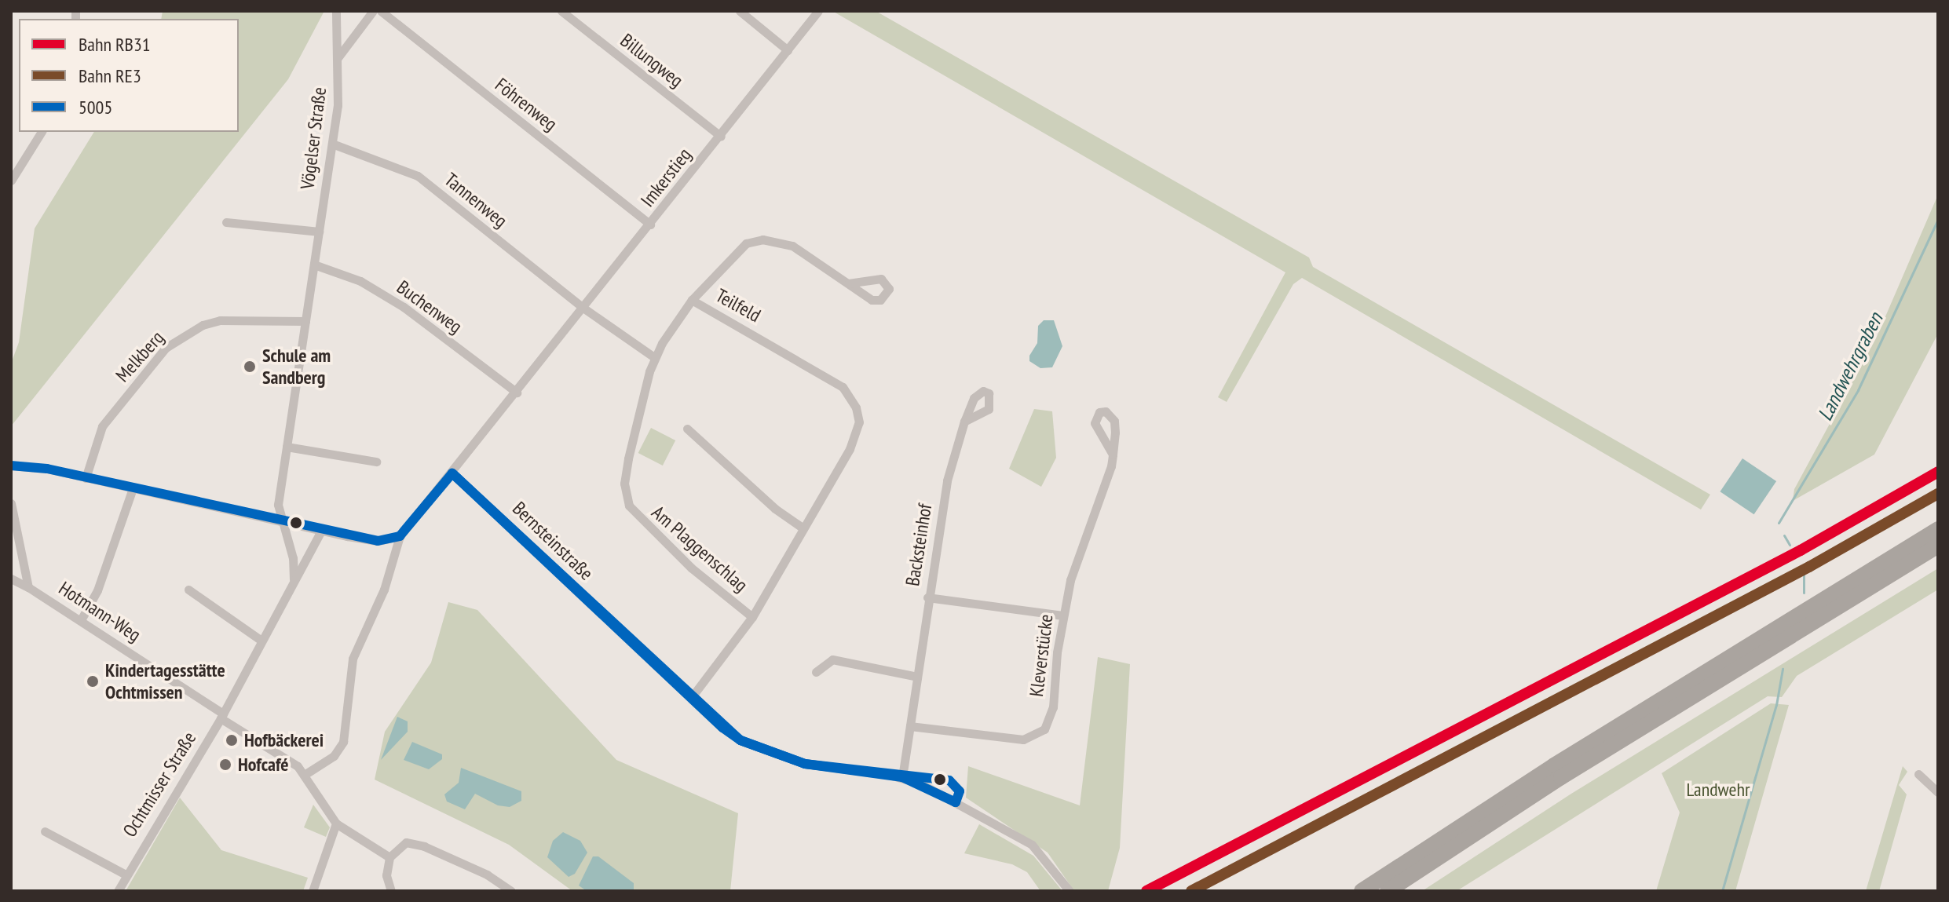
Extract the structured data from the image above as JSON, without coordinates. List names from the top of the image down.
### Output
{
  "streets": {
    "street": [
      "Billungweg",
      "Föhrenweg",
      "Vögelser Straße",
      "Imkerstieg",
      "Tannenweg",
      "Teilfeld",
      "Buchenweg",
      "Melkberg",
      "Bernsteinstraße",
      "Backsteinhof",
      "Am Plaggenschlag",
      "Hotmann-Weg",
      "Kleverstücke",
      "Ochtmisser Straße"
    ]
  },
  "crossings": [
    ["Billungweg", "Imkerstieg"],
    ["Föhrenweg", "Imkerstieg"],
    ["Vögelser Straße", "Tannenweg"],
    ["Vögelser Straße", "Buchenweg"],
    ["Vögelser Straße", "Melkberg"],
    ["Imkerstieg", "Tannenweg"],
    ["Imkerstieg", "Buchenweg"],
    ["Imkerstieg", "Bernsteinstraße"],
    ["Teilfeld", "Bernsteinstraße"],
    ["Teilfeld", "Am Plaggenschlag"],
    ["Bernsteinstraße", "Backsteinhof"],
    ["Backsteinhof", "Kleverstücke"],
    ["Hotmann-Weg", "Ochtmisser Straße"]
  ],
  "water": ["Landwehrgraben"],
  "parks": ["Landwehr"],
  "places": [
    "Schule am Sandberg",
    "Kindertagesstätte Ochtmissen",
    "Hofbäckerei",
    "Hofcafé"
  ],
  "lines": ["transit line 5005", "rail line RB31", "rail line RE3"],
  "legend": ["Bahn RB31", "Bahn RE3", "5005"]
}
